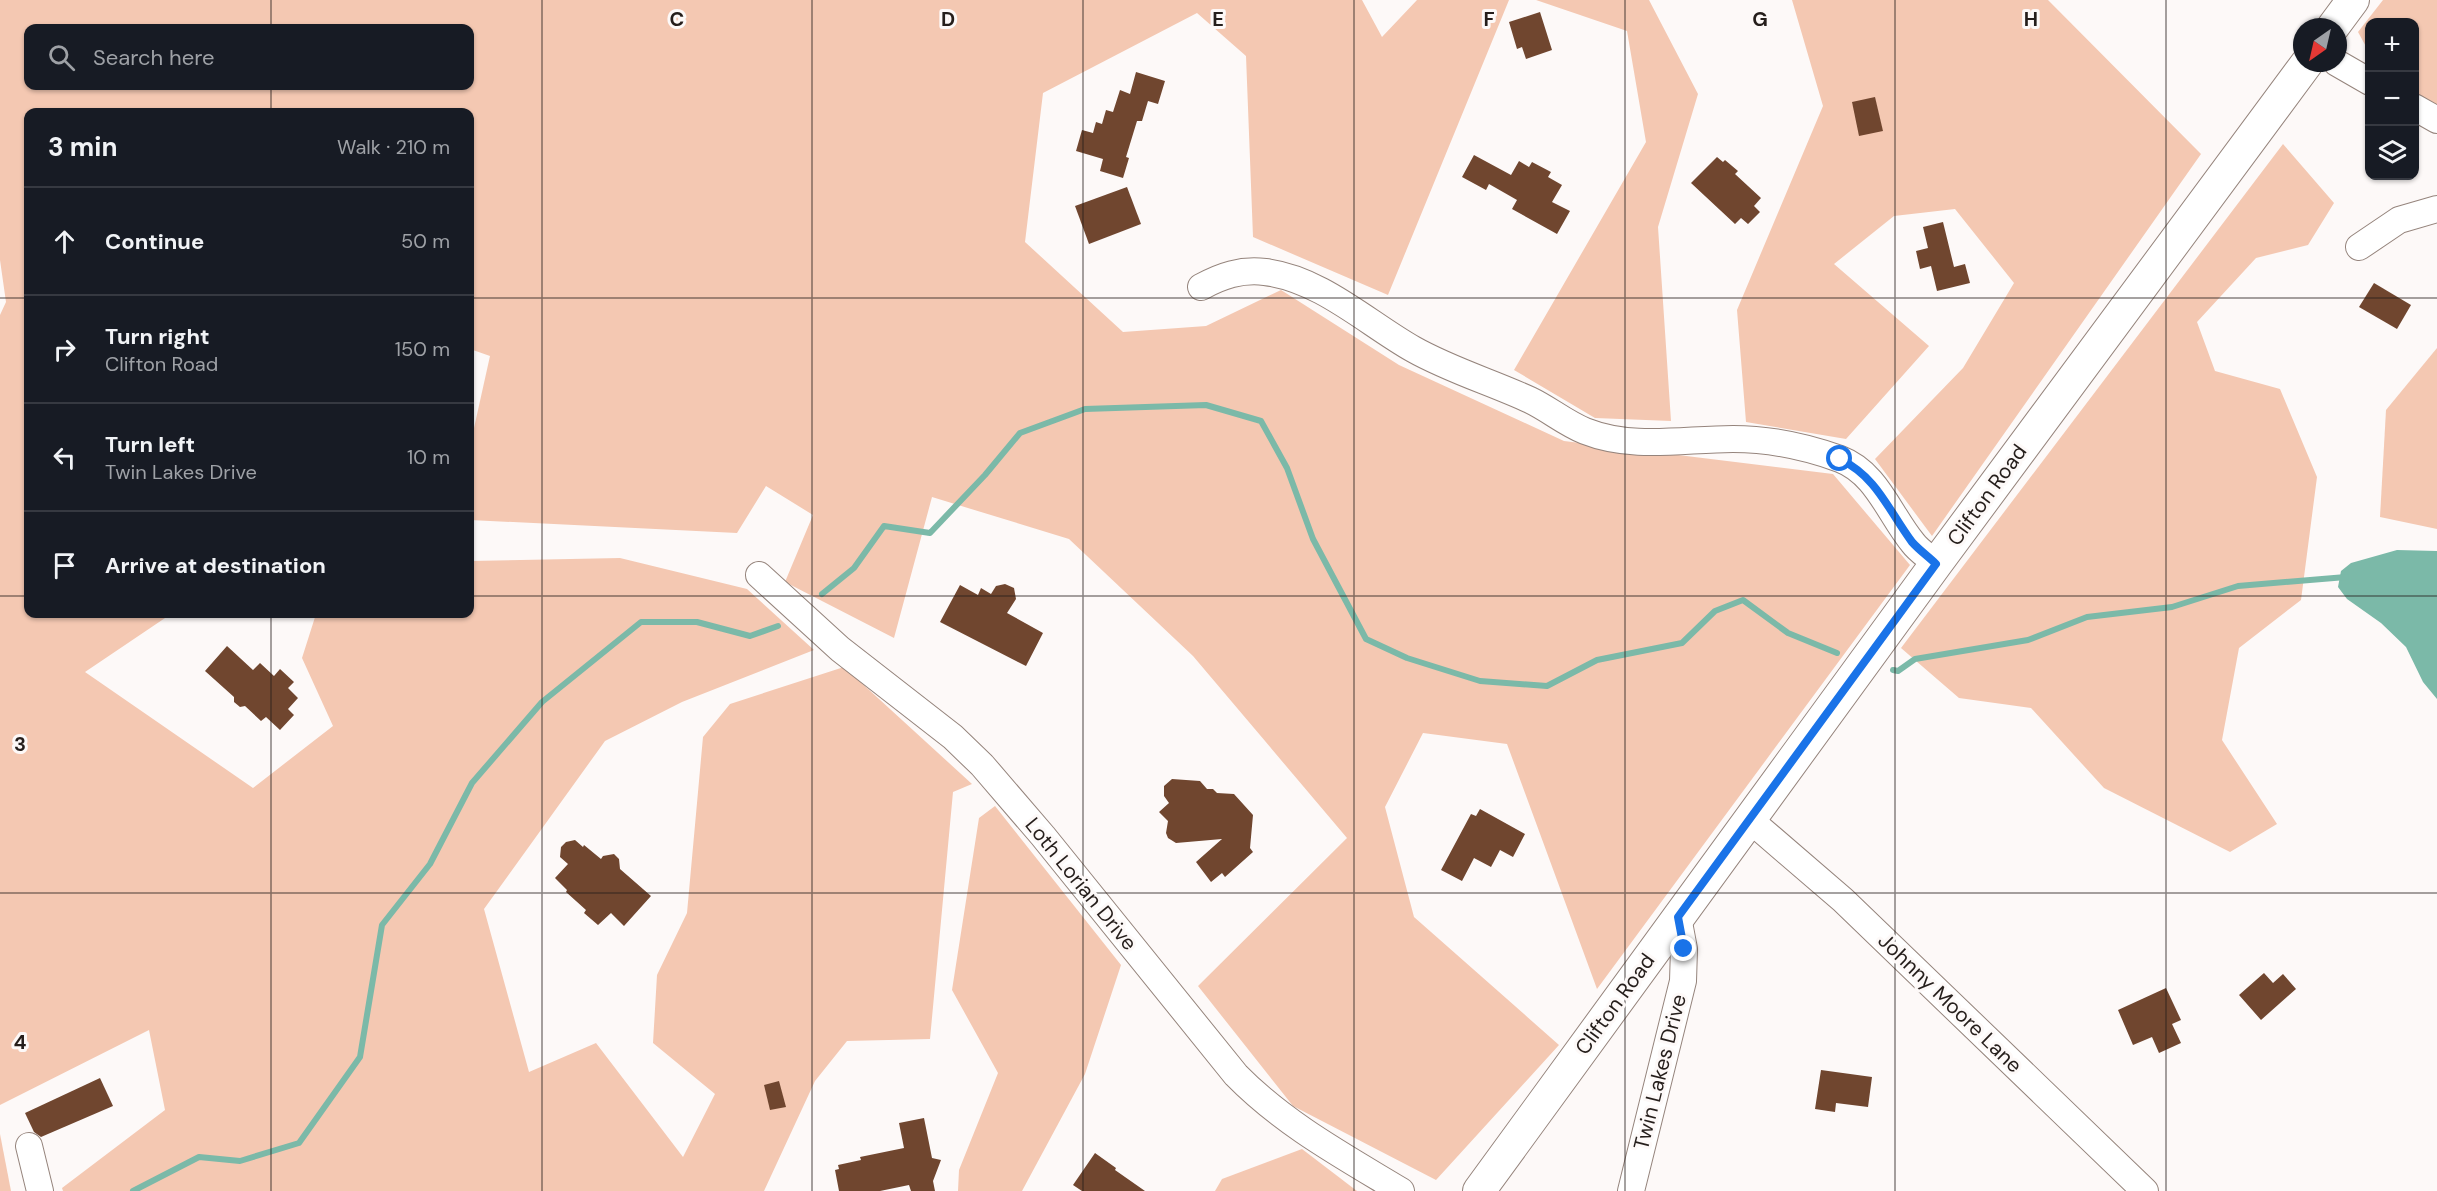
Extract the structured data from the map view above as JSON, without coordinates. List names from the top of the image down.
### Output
{
  "streets": {
    "main road": ["Clifton Road"],
    "street": ["Loth Lorian Drive", "Johnny Moore Lane", "Twin Lakes Drive"]
  },
  "crossings": [
    ["Clifton Road", "Johnny Moore Lane"],
    ["Clifton Road", "Twin Lakes Drive"]
  ],
  "north": "bottom left",
  "page": {
    "map_buttons": ["+", "−"],
    "search": "Search here",
    "heading": ["3 min", "Walk · 210 m"],
    "list": [
      ["Continue", "50 m"],
      ["Turn right", "Clifton Road", "150 m"],
      ["Turn left", "Twin Lakes Drive", "10 m"],
      "Arrive at destination"
    ]
  },
  "grid": {
    "columns": [
      "C",
      "D",
      "E",
      "F",
      "G",
      "H"
    ],
    "rows": ["3", "4"]
  }
}
